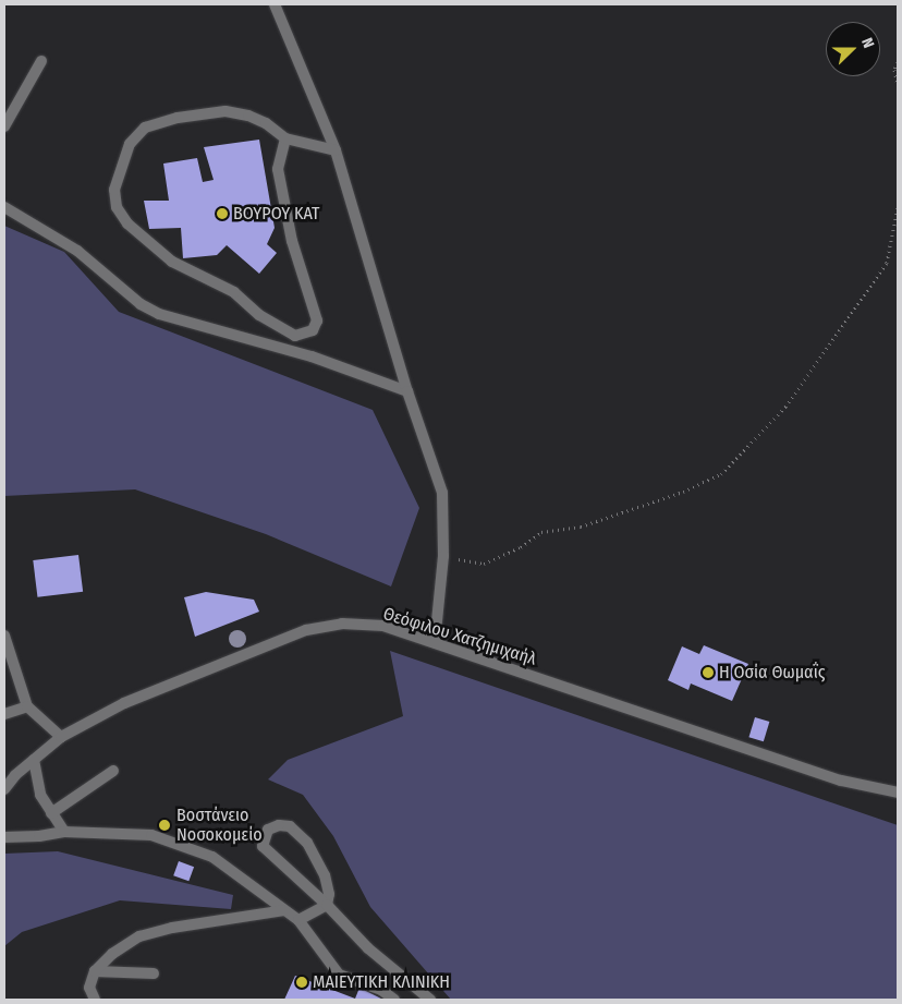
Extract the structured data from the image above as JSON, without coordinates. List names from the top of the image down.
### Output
{
  "streets": {
    "street": ["Θεόφιλου Χατζημιχαήλ"]
  },
  "places": [
    "ΒΟΥΡΟΥ ΚΑΤ",
    "Η Οσία Θωμαΐς",
    "Βοστάνειο Νοσοκομείο",
    "ΜΑΙΕΥΤΙΚΗ ΚΛΙΝΙΚΗ"
  ],
  "north": "right"
}
